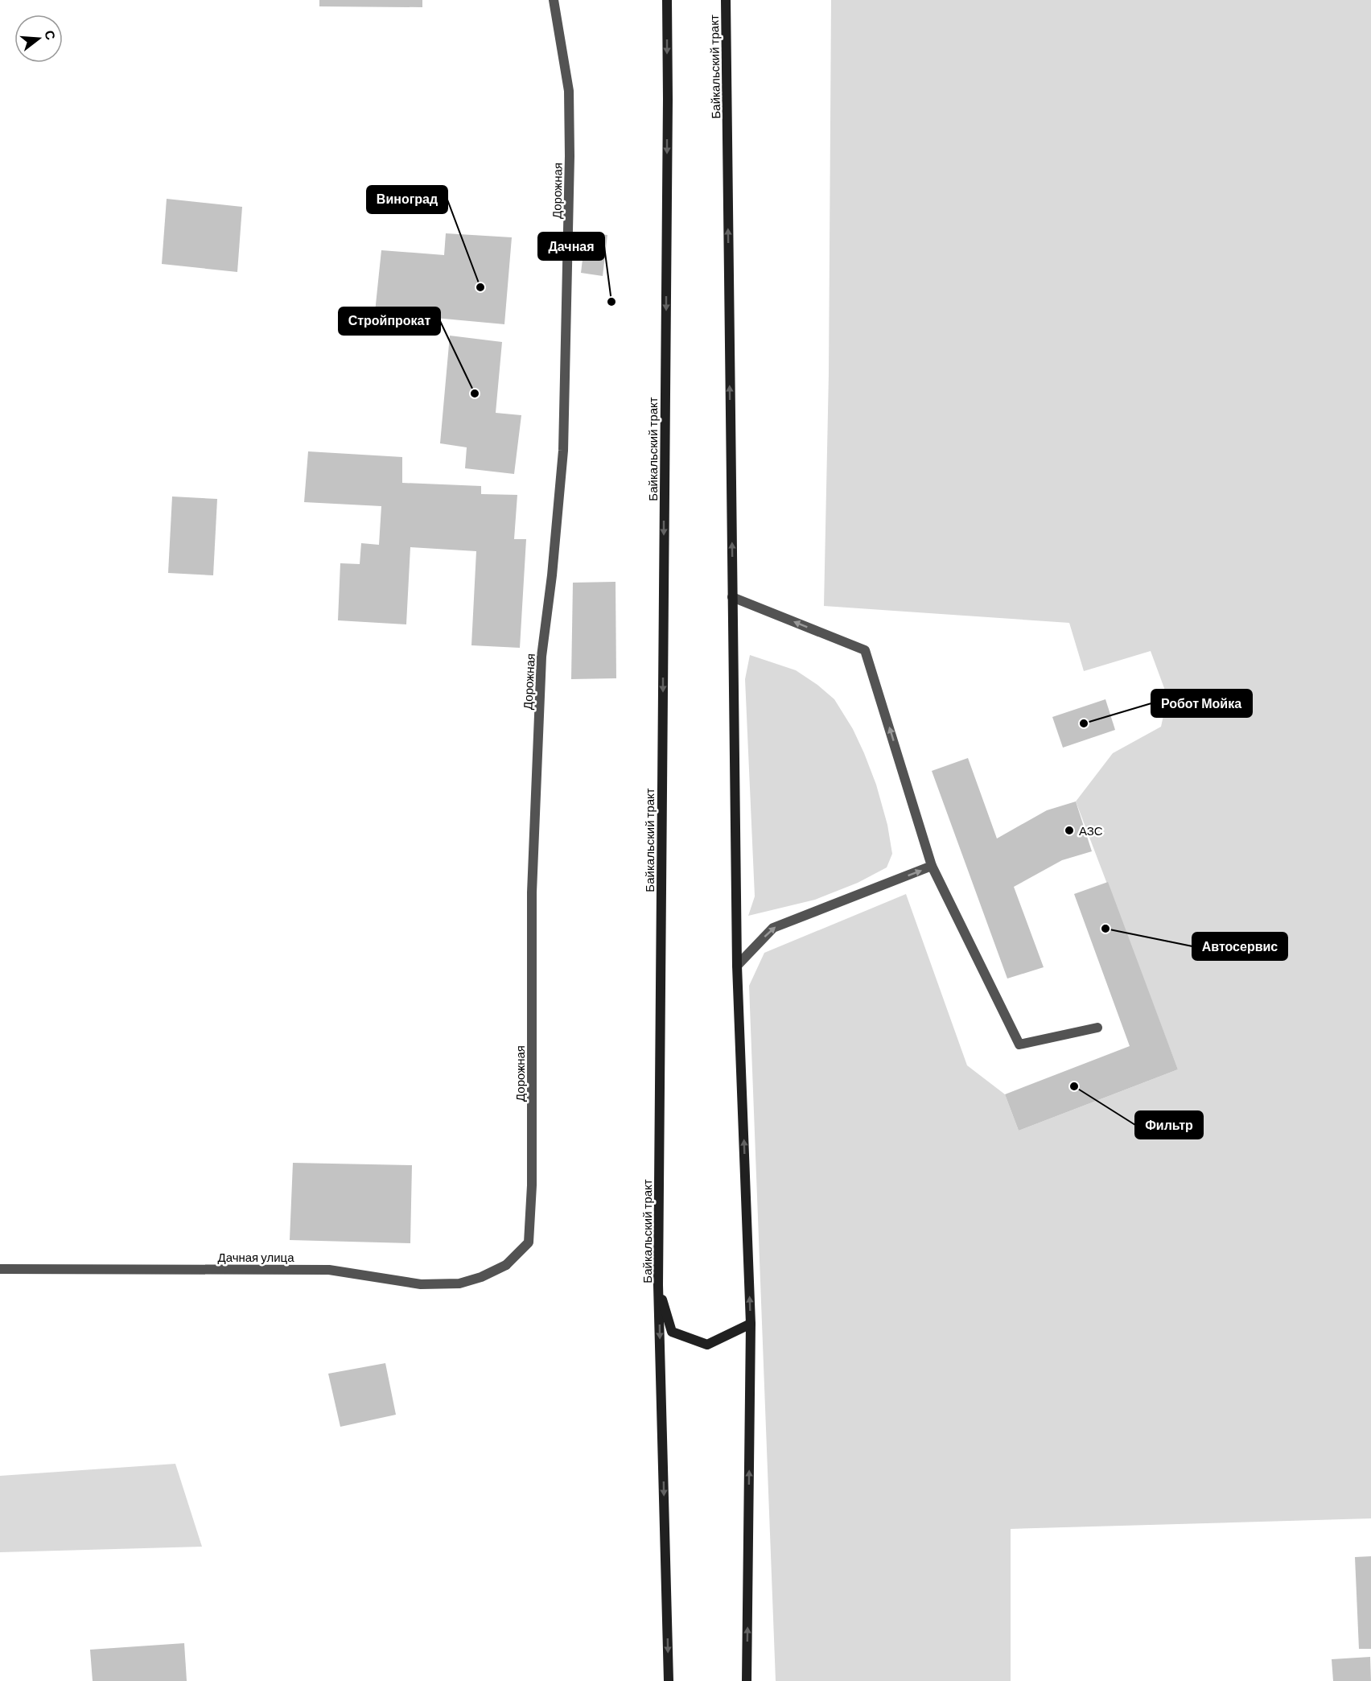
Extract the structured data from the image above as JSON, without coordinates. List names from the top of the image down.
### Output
{
  "streets": {
    "main road": ["Байкальский тракт"],
    "street": ["Дорожная", "Дачная улица"]
  },
  "crossings": [
    ["Дорожная", "Дачная улица"]
  ],
  "places": [
    "Виноград",
    "Дачная",
    "Стройпрокат",
    "Робот Мойка",
    "АЗС",
    "Автосервис",
    "Фильтр"
  ],
  "north": "right"
}
